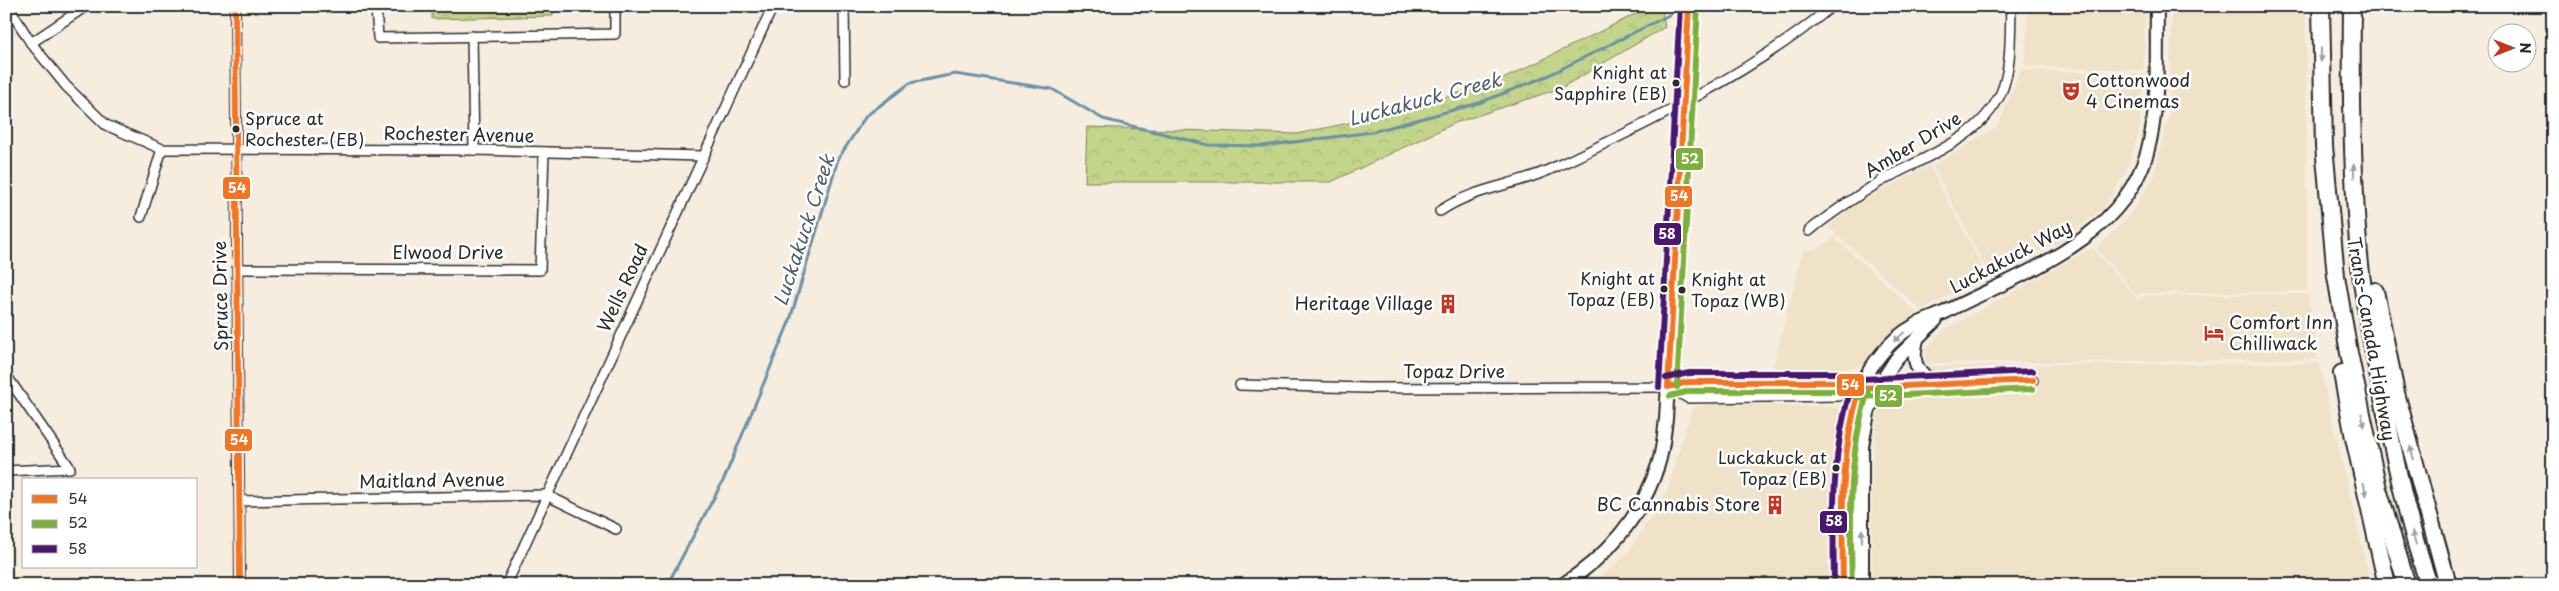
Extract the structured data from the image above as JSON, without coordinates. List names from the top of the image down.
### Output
{
  "streets": {
    "highway": ["Trans-Canada Highway"],
    "street": [
      "Rochester Avenue",
      "Amber Drive",
      "Elwood Drive",
      "Luckakuck Way",
      "Wells Road",
      "Spruce Drive",
      "Topaz Drive",
      "Maitland Avenue"
    ]
  },
  "crossings": [
    ["Rochester Avenue", "Elwood Drive"],
    ["Rochester Avenue", "Wells Road"],
    ["Rochester Avenue", "Spruce Drive"],
    ["Elwood Drive", "Spruce Drive"],
    ["Luckakuck Way", "Topaz Drive"],
    ["Wells Road", "Maitland Avenue"],
    ["Spruce Drive", "Maitland Avenue"]
  ],
  "water": ["Luckakuck Creek"],
  "places": {
    "other": [
      "Knight at Sapphire (EB)",
      "Spruce at Rochester (EB)",
      "Knight at Topaz (EB)",
      "Knight at Topaz (WB)",
      "Luckakuck at Topaz (EB)"
    ],
    "theatre": ["Cottonwood 4 Cinemas"],
    "building": ["Heritage Village", "BC Cannabis Store"],
    "hotel": ["Comfort Inn Chilliwack"]
  },
  "lines": ["transit line 54", "transit line 52", "transit line 58"],
  "legend": ["54", "52", "58"],
  "north": "right"
}
